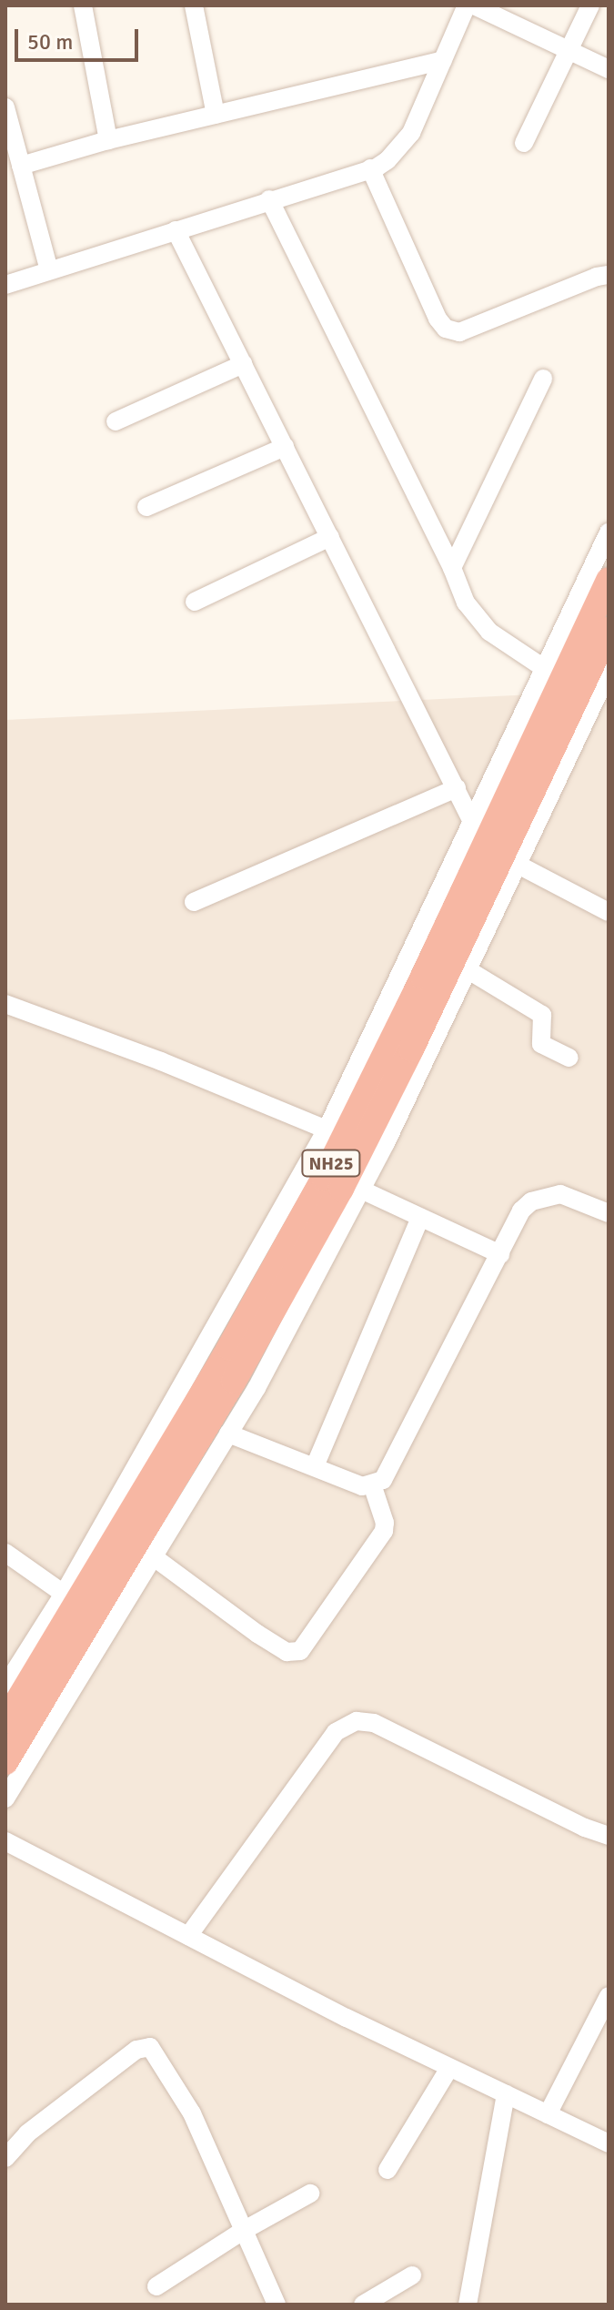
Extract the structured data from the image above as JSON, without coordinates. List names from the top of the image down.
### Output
{
  "streets": {
    "highway": ["NH25"]
  },
  "scale_bar": "50 m"
}
